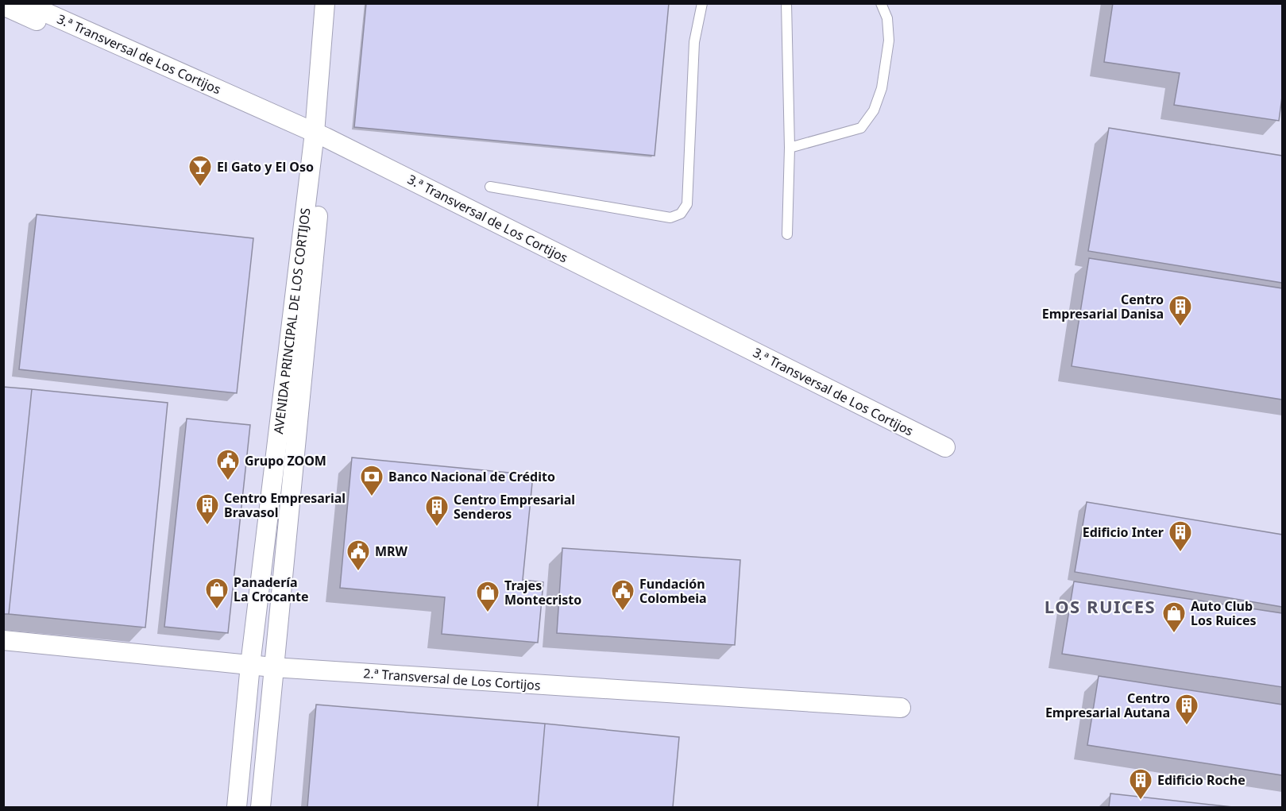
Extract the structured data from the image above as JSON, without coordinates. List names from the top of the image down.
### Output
{
  "streets": {
    "street": ["3.ª Transversal de Los Cortijos", "AVENIDA PRINCIPAL DE LOS CORTIJOS", "2.ª Transversal de Los Cortijos"]
  },
  "crossings": [
    ["3.ª Transversal de Los Cortijos", "AVENIDA PRINCIPAL DE LOS CORTIJOS"],
    ["AVENIDA PRINCIPAL DE LOS CORTIJOS", "2.ª Transversal de Los Cortijos"]
  ],
  "districts": ["LOS RUICES"],
  "places": {
    "bar": ["El Gato y El Oso"],
    "building": [
      "Centro Empresarial Danisa",
      "Centro Empresarial Bravasol",
      "Centro Empresarial Senderos",
      "Edificio Inter",
      "Centro Empresarial Autana",
      "Edificio Roche"
    ],
    "public building": ["Grupo ZOOM", "MRW", "Fundación Colombeia"],
    "bank": ["Banco Nacional de Crédito"],
    "shop": ["Panadería La Crocante", "Trajes Montecristo", "Auto Club Los Ruices"]
  }
}
